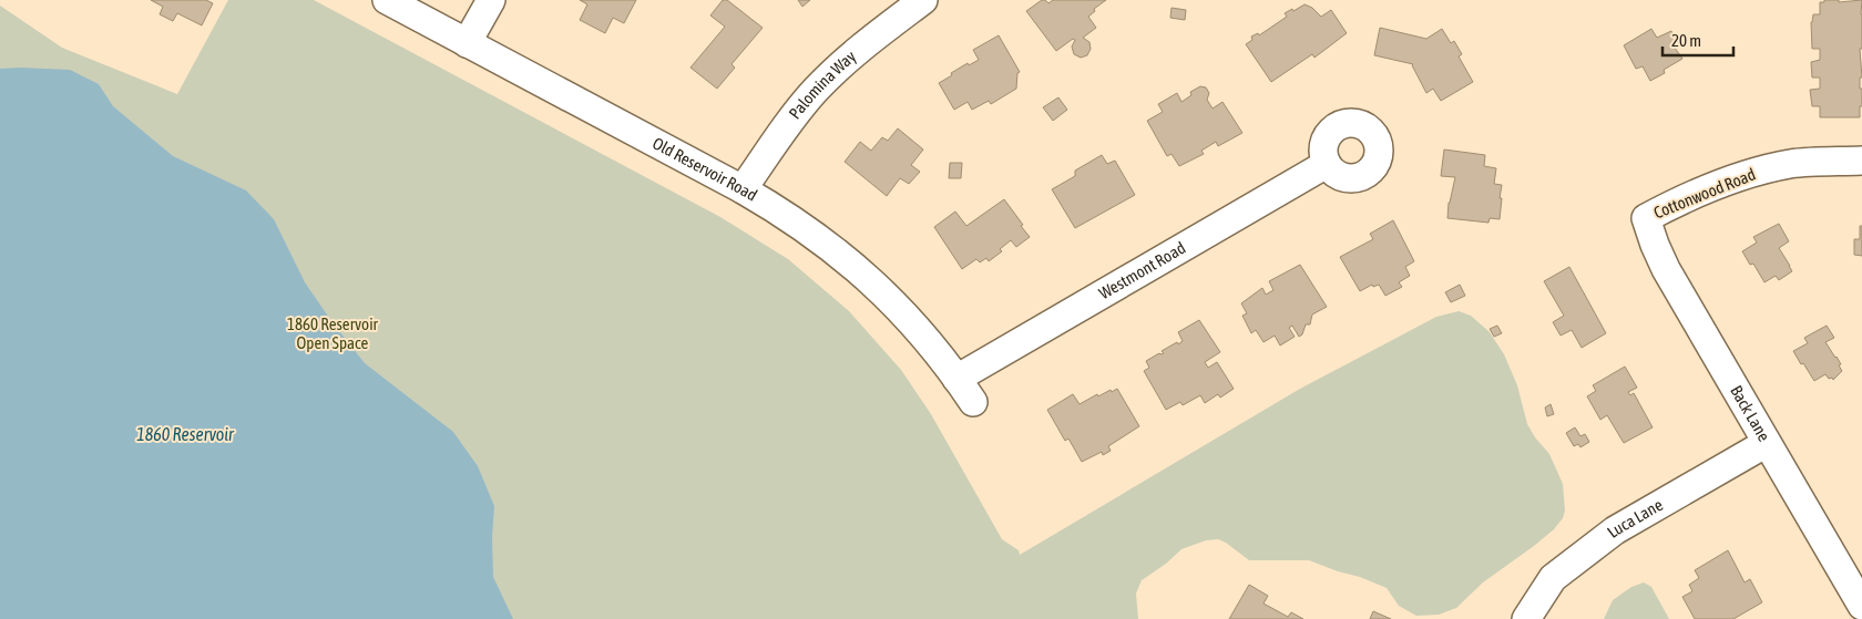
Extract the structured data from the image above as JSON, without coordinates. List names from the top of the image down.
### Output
{
  "streets": {
    "street": [
      "Palomina Way",
      "Old Reservoir Road",
      "Cottonwood Road",
      "Westmont Road",
      "Back Lane",
      "Luca Lane"
    ]
  },
  "crossings": [
    ["Palomina Way", "Old Reservoir Road"],
    ["Old Reservoir Road", "Westmont Road"],
    ["Cottonwood Road", "Back Lane"],
    ["Back Lane", "Luca Lane"]
  ],
  "water": ["1860 Reservoir"],
  "parks": ["1860 Reservoir Open Space"],
  "scale_bar": "20 m"
}
